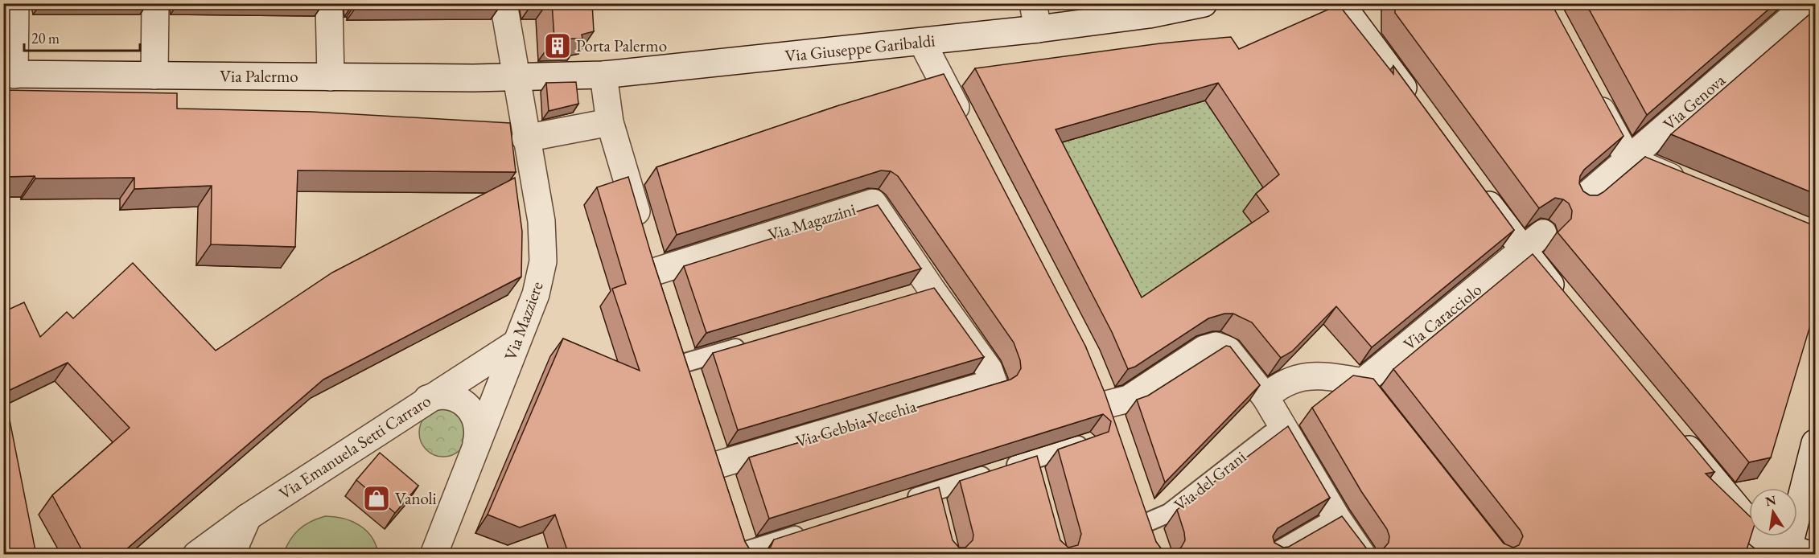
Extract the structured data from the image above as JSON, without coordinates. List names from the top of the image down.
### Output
{
  "streets": {
    "street": [
      "Via Giuseppe Garibaldi",
      "Via Palermo",
      "Via Genova",
      "Via Magazzini",
      "Via Caracciolo",
      "Via Mazziere",
      "Via Gebbia Vecchia",
      "Via Emanuela Setti Carraro"
    ],
    "lane": ["Via del Grani"]
  },
  "crossings": [
    ["Via Giuseppe Garibaldi", "Via Palermo"],
    ["Via Giuseppe Garibaldi", "Via Mazziere"],
    ["Via Palermo", "Via Mazziere"],
    ["Via Magazzini", "Via Gebbia Vecchia"],
    ["Via Mazziere", "Via Emanuela Setti Carraro"]
  ],
  "places": {
    "building": ["Porta Palermo"],
    "shop": ["Vanoli"]
  },
  "scale_bar": "20 m",
  "north": "top"
}
